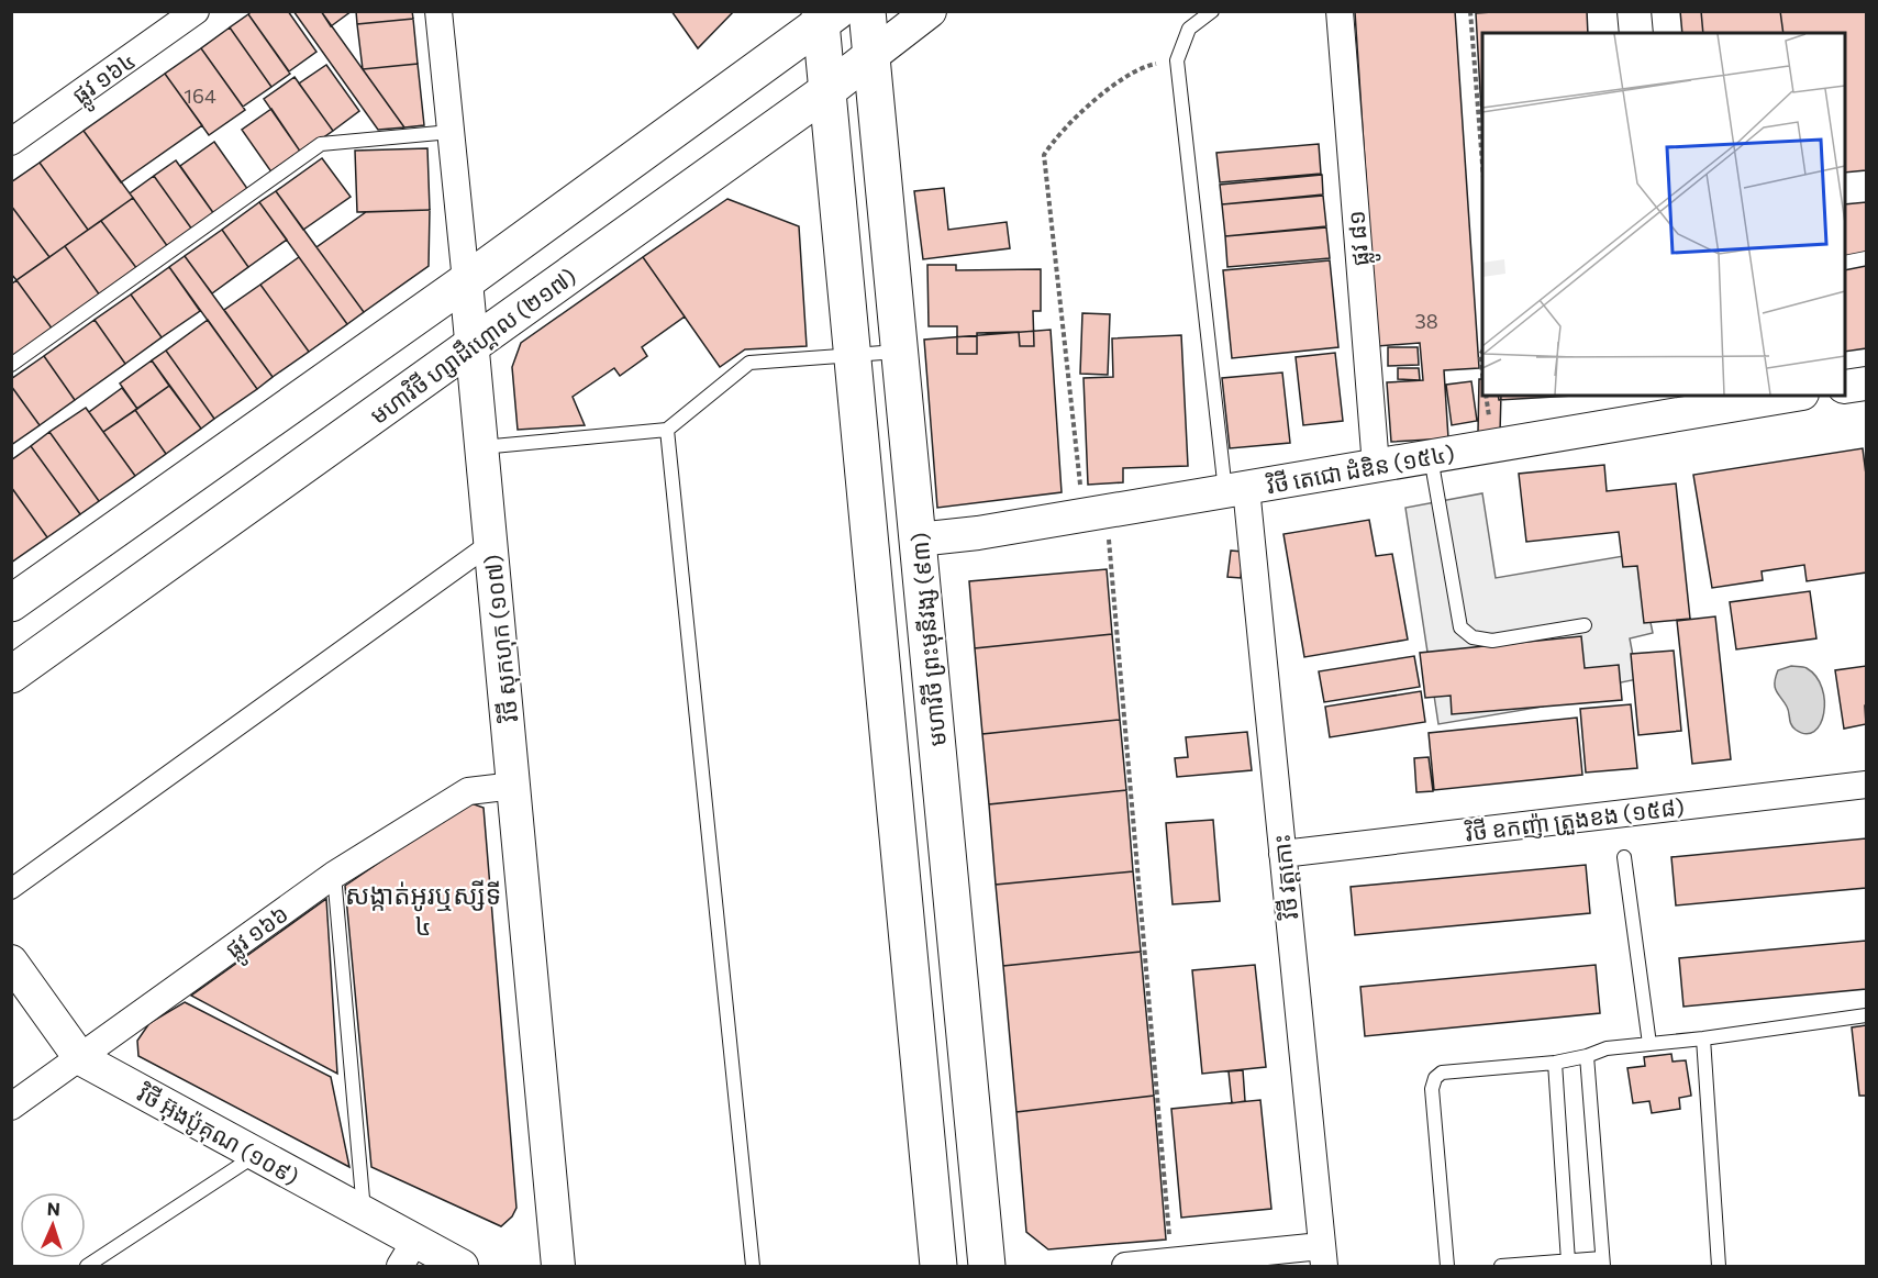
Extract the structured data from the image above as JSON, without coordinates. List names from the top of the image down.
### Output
{
  "streets": {
    "main road": ["មហាវិថី ហ្សាដឹហ្គោល (២១៧)", "មហាវិថី ព្រះមុនីវង្ស (៩៣)"],
    "street": [
      "ផ្លូវ ១៦៤",
      "ផ្លូវ ៨១",
      "វិថី តេជោ ដំឌិន (១៥៤)",
      "វិថី សុកហុក (១០៧)",
      "វិថី ឧកញ៉ា ត្រួងខង (១៥៨)",
      "វិថី វត្តកោះ",
      "ផ្លូវ ១៦៦",
      "វិថី អ៊ុងប៉ូគុណ (១០៩)"
    ]
  },
  "crossings": [
    ["ផ្លូវ ៨១", "វិថី តេជោ ដំឌិន (១៥៤)"],
    ["មហាវិថី ហ្សាដឹហ្គោល (២១៧)", "វិថី សុកហុក (១០៧)"],
    ["មហាវិថី ហ្សាដឹហ្គោល (២១៧)", "មហាវិថី ព្រះមុនីវង្ស (៩៣)"],
    ["វិថី តេជោ ដំឌិន (១៥៤)", "មហាវិថី ព្រះមុនីវង្ស (៩៣)"],
    ["វិថី តេជោ ដំឌិន (១៥៤)", "វិថី វត្តកោះ"],
    ["វិថី សុកហុក (១០៧)", "ផ្លូវ ១៦៦"],
    ["វិថី ឧកញ៉ា ត្រួងខង (១៥៨)", "វិថី វត្តកោះ"],
    ["ផ្លូវ ១៦៦", "វិថី អ៊ុងប៉ូគុណ (១០៩)"]
  ],
  "districts": ["សង្កាត់អូរឬស្សីទី ៤"],
  "house_numbers": ["164", "38"],
  "north": "top"
}
